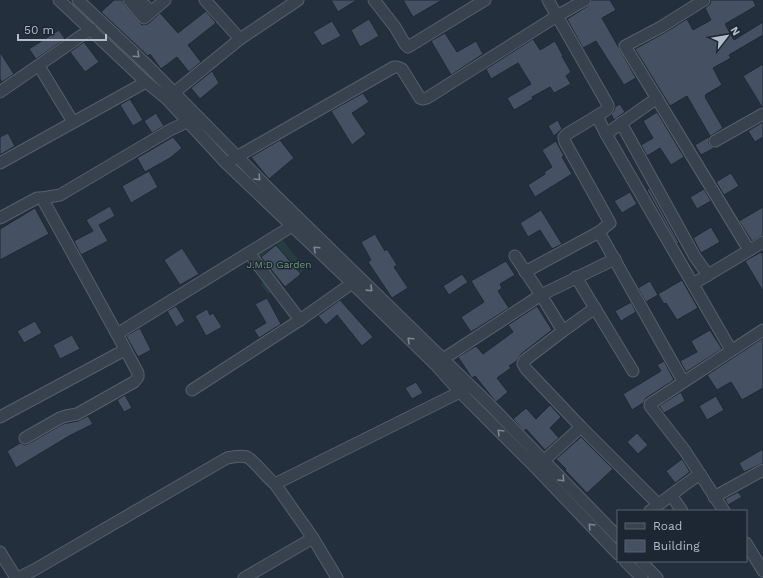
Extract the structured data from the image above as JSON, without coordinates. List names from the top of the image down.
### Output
{
  "parks": ["J.M.D Garden"],
  "legend": ["Road", "Building"],
  "scale_bar": "50 m",
  "north": "top right"
}
